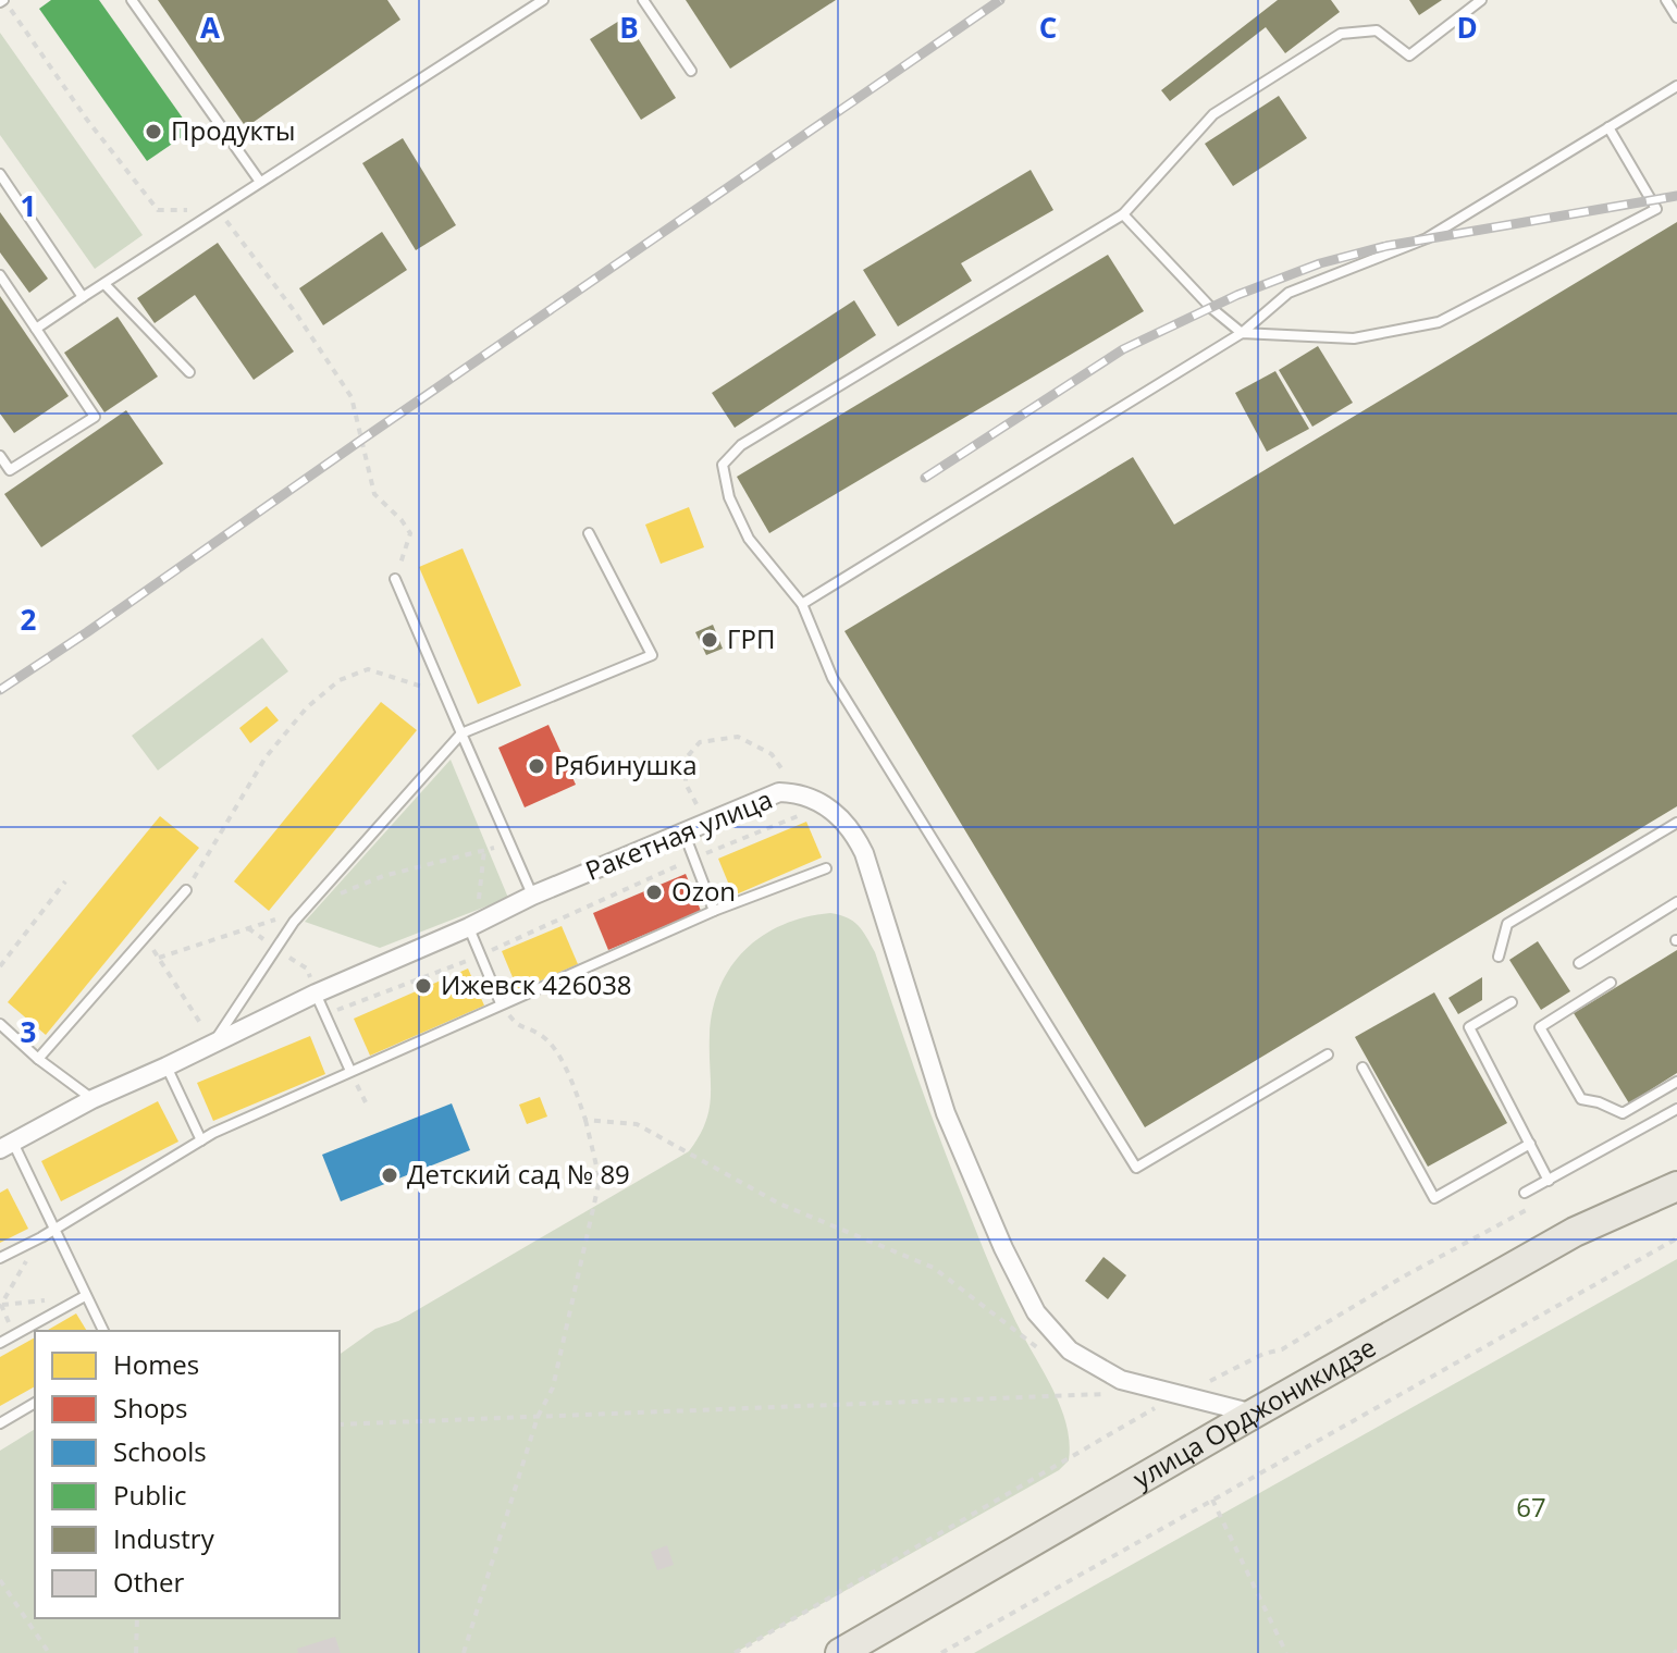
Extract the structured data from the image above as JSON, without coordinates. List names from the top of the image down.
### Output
{
  "streets": {
    "main road": ["улица Орджоникидзе"],
    "street": ["Ракетная улица"]
  },
  "crossings": [
    ["Ракетная улица", "улица Орджоникидзе"]
  ],
  "parks": ["67"],
  "places": [
    "Продукты",
    "ГРП",
    "Рябинушка",
    "Ozon",
    "Ижевск 426038",
    "Детский сад № 89"
  ],
  "legend": [
    "Homes",
    "Shops",
    "Schools",
    "Public",
    "Industry",
    "Other"
  ],
  "grid": {
    "columns": [
      "A",
      "B",
      "C",
      "D"
    ],
    "rows": ["1", "2", "3"]
  }
}
